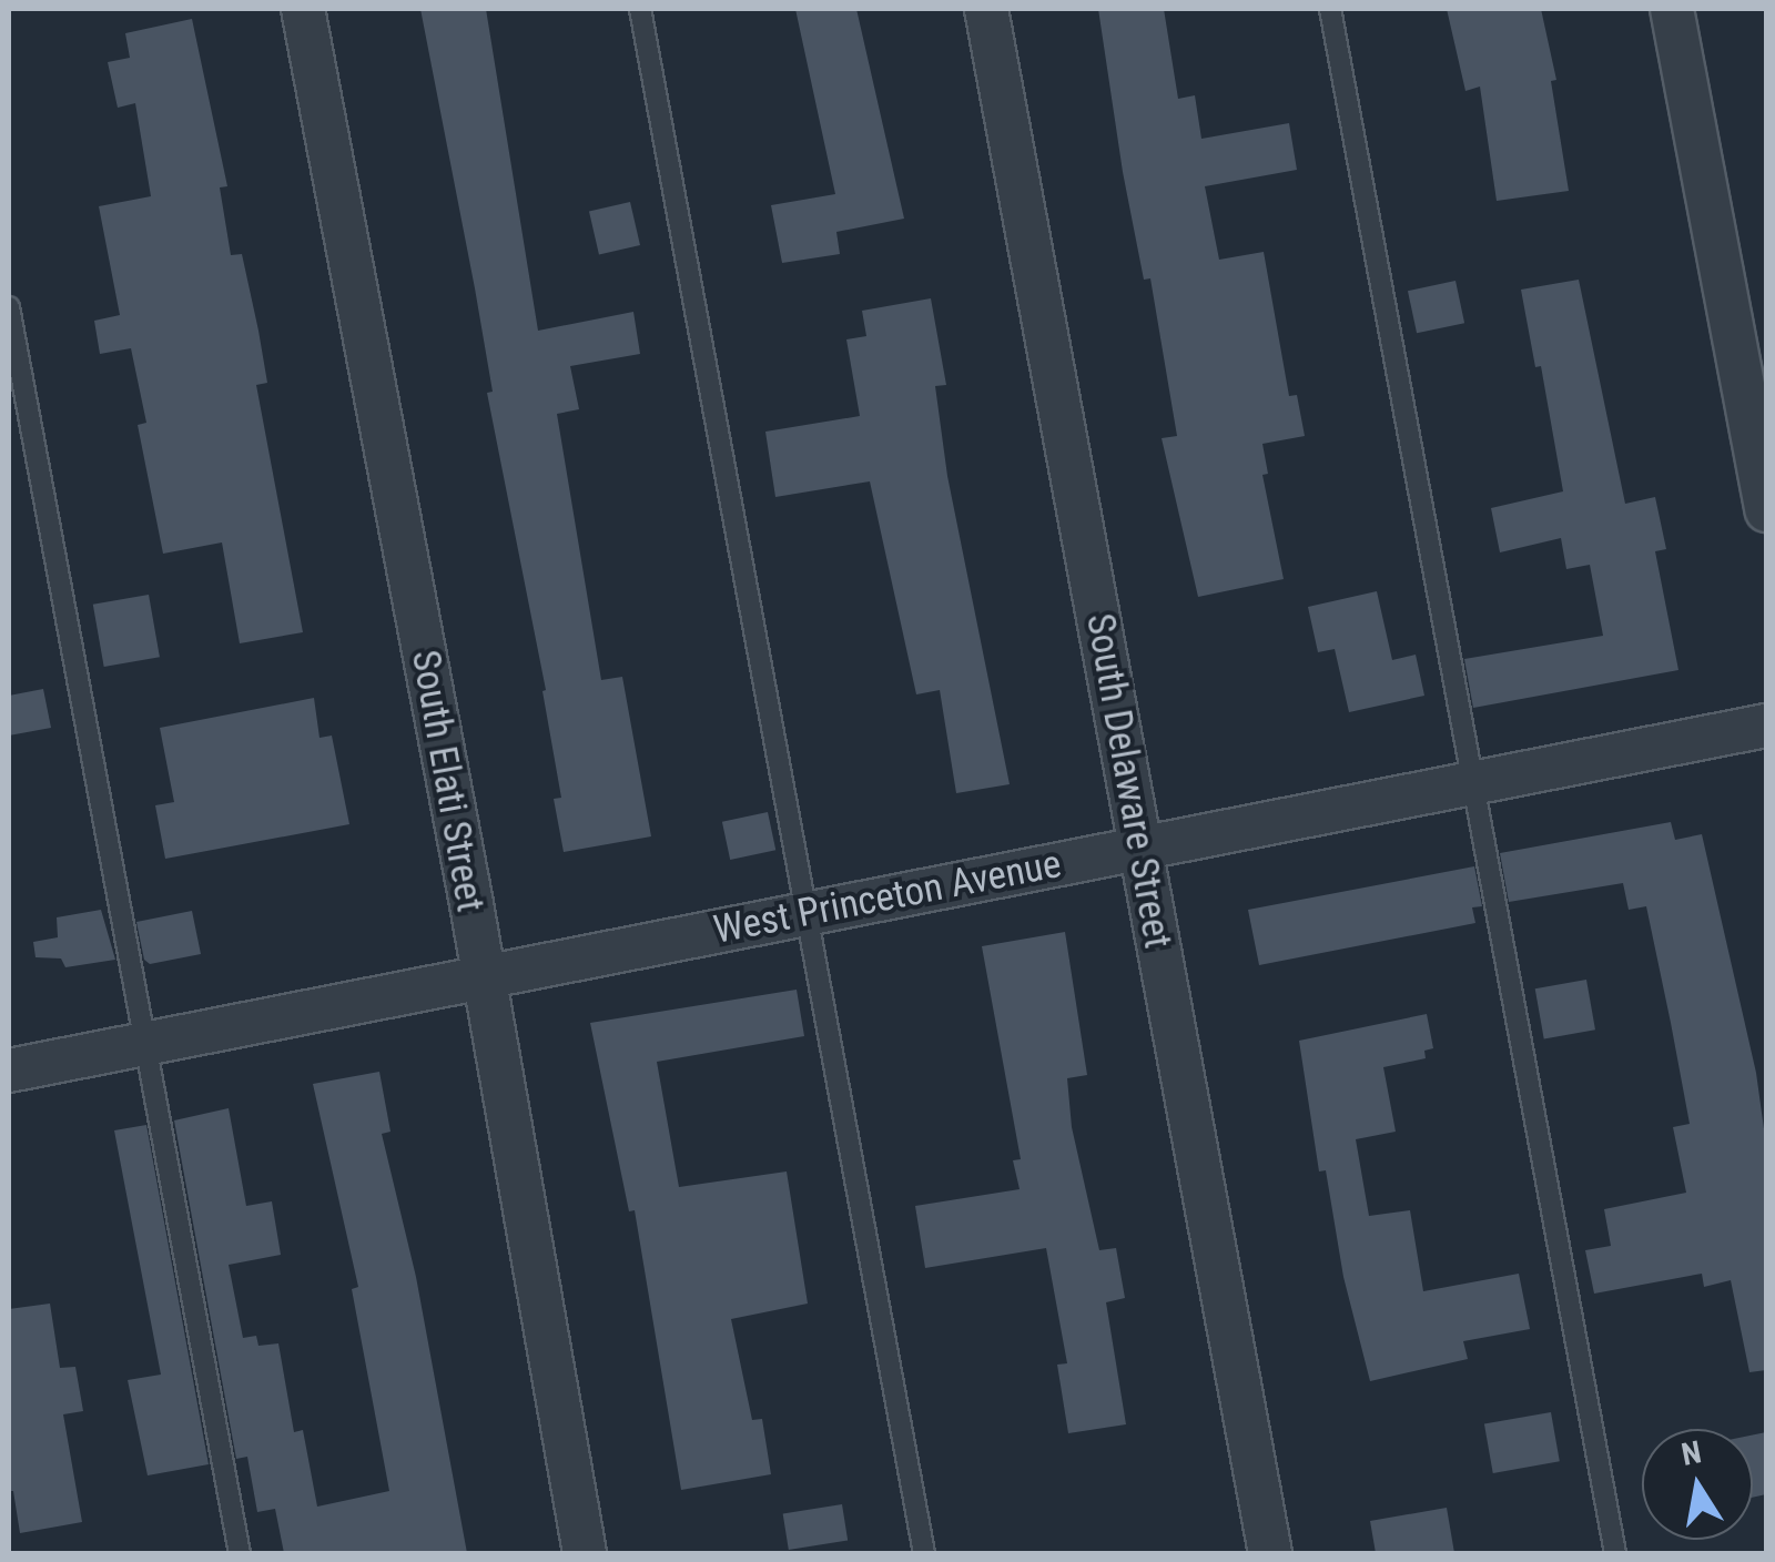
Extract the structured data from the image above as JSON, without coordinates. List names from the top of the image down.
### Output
{
  "streets": {
    "street": ["South Elati Street", "South Delaware Street", "West Princeton Avenue"]
  },
  "crossings": [
    ["South Elati Street", "West Princeton Avenue"],
    ["South Delaware Street", "West Princeton Avenue"]
  ],
  "north": "top"
}
